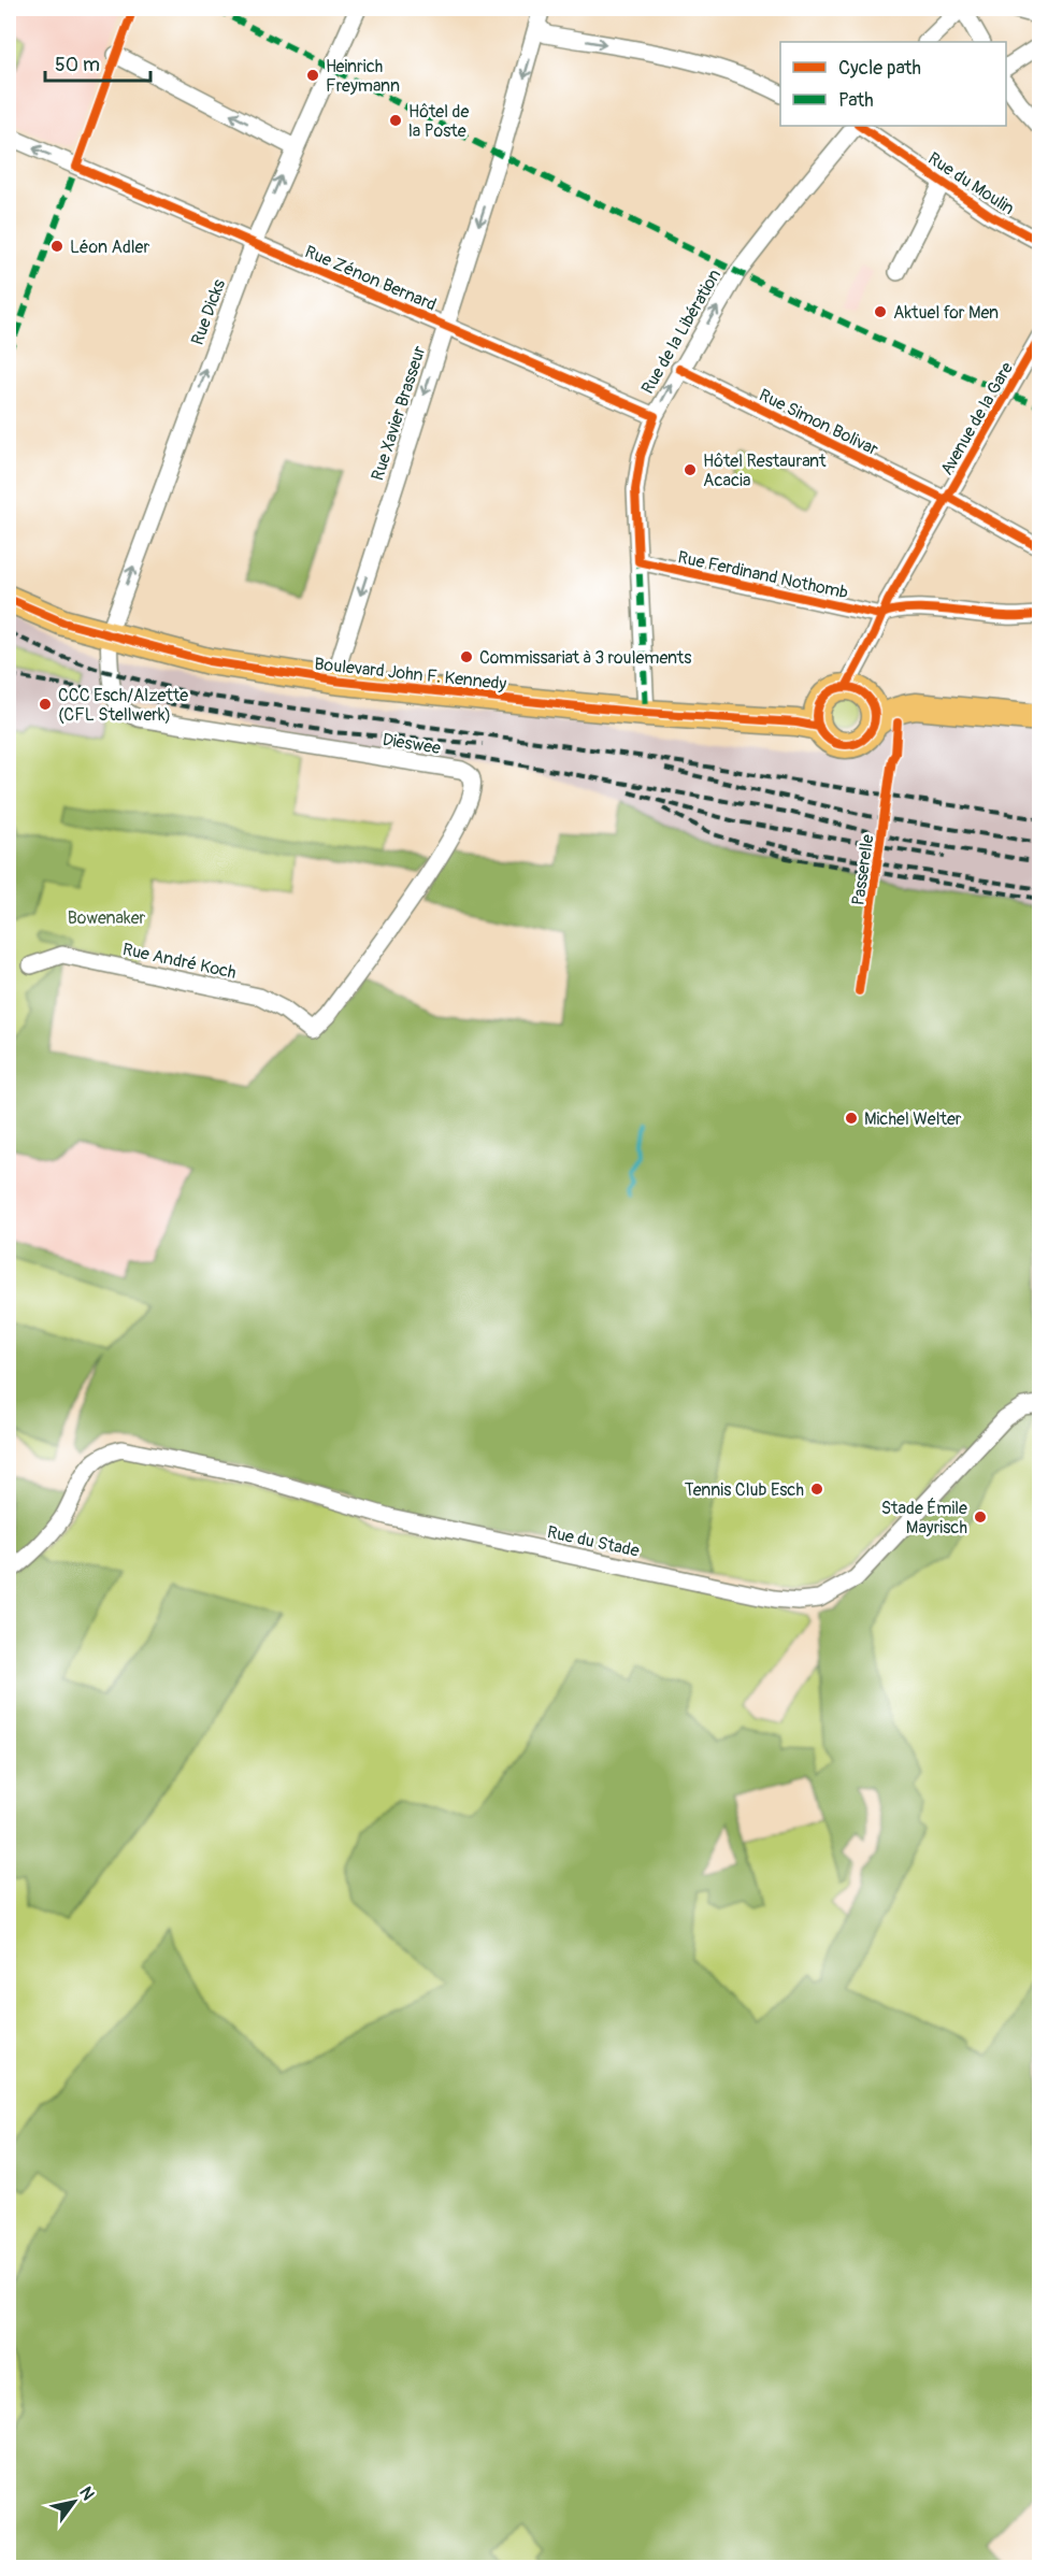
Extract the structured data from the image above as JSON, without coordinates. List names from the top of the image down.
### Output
{
  "streets": {
    "main road": ["Boulevard John F. Kennedy"],
    "street": [
      "Rue du Moulin",
      "Rue Zénon Bernard",
      "Rue Dicks",
      "Rue de la Libération",
      "Rue Xavier Brasseur",
      "Avenue de la Gare",
      "Rue Simon Bolivar",
      "Rue Ferdinand Nothomb",
      "Dieswee",
      "Rue André Koch",
      "Rue du Stade"
    ],
    "cycle path": ["Passerelle"]
  },
  "crossings": [
    ["Rue du Moulin", "Rue de la Libération"],
    ["Rue Zénon Bernard", "Rue Dicks"],
    ["Rue Zénon Bernard", "Rue de la Libération"],
    ["Rue Zénon Bernard", "Rue Xavier Brasseur"],
    ["Rue Dicks", "Boulevard John F. Kennedy"],
    ["Rue Dicks", "Dieswee"],
    ["Rue de la Libération", "Rue Simon Bolivar"],
    ["Rue de la Libération", "Rue Ferdinand Nothomb"],
    ["Rue de la Libération", "Boulevard John F. Kennedy"],
    ["Rue Xavier Brasseur", "Boulevard John F. Kennedy"],
    ["Avenue de la Gare", "Rue Simon Bolivar"],
    ["Avenue de la Gare", "Rue Ferdinand Nothomb"],
    ["Avenue de la Gare", "Boulevard John F. Kennedy"],
    ["Boulevard John F. Kennedy", "Dieswee"],
    ["Dieswee", "Rue André Koch"]
  ],
  "one_way": ["Rue Dicks", "Rue de la Libération", "Rue Xavier Brasseur"],
  "parks": ["Bowenaker"],
  "places": [
    "Heinrich Freymann",
    "Hôtel de la Poste",
    "Léon Adler",
    "Aktuel for Men",
    "Hôtel Restaurant Acacia",
    "Commissariat à 3 roulements",
    "CCC Esch/Alzette (CFL Stellwerk)",
    "Michel Welter",
    "Tennis Club Esch",
    "Stade Émile Mayrisch"
  ],
  "legend": ["Cycle path", "Path"],
  "scale_bar": "50 m",
  "north": "top right"
}
